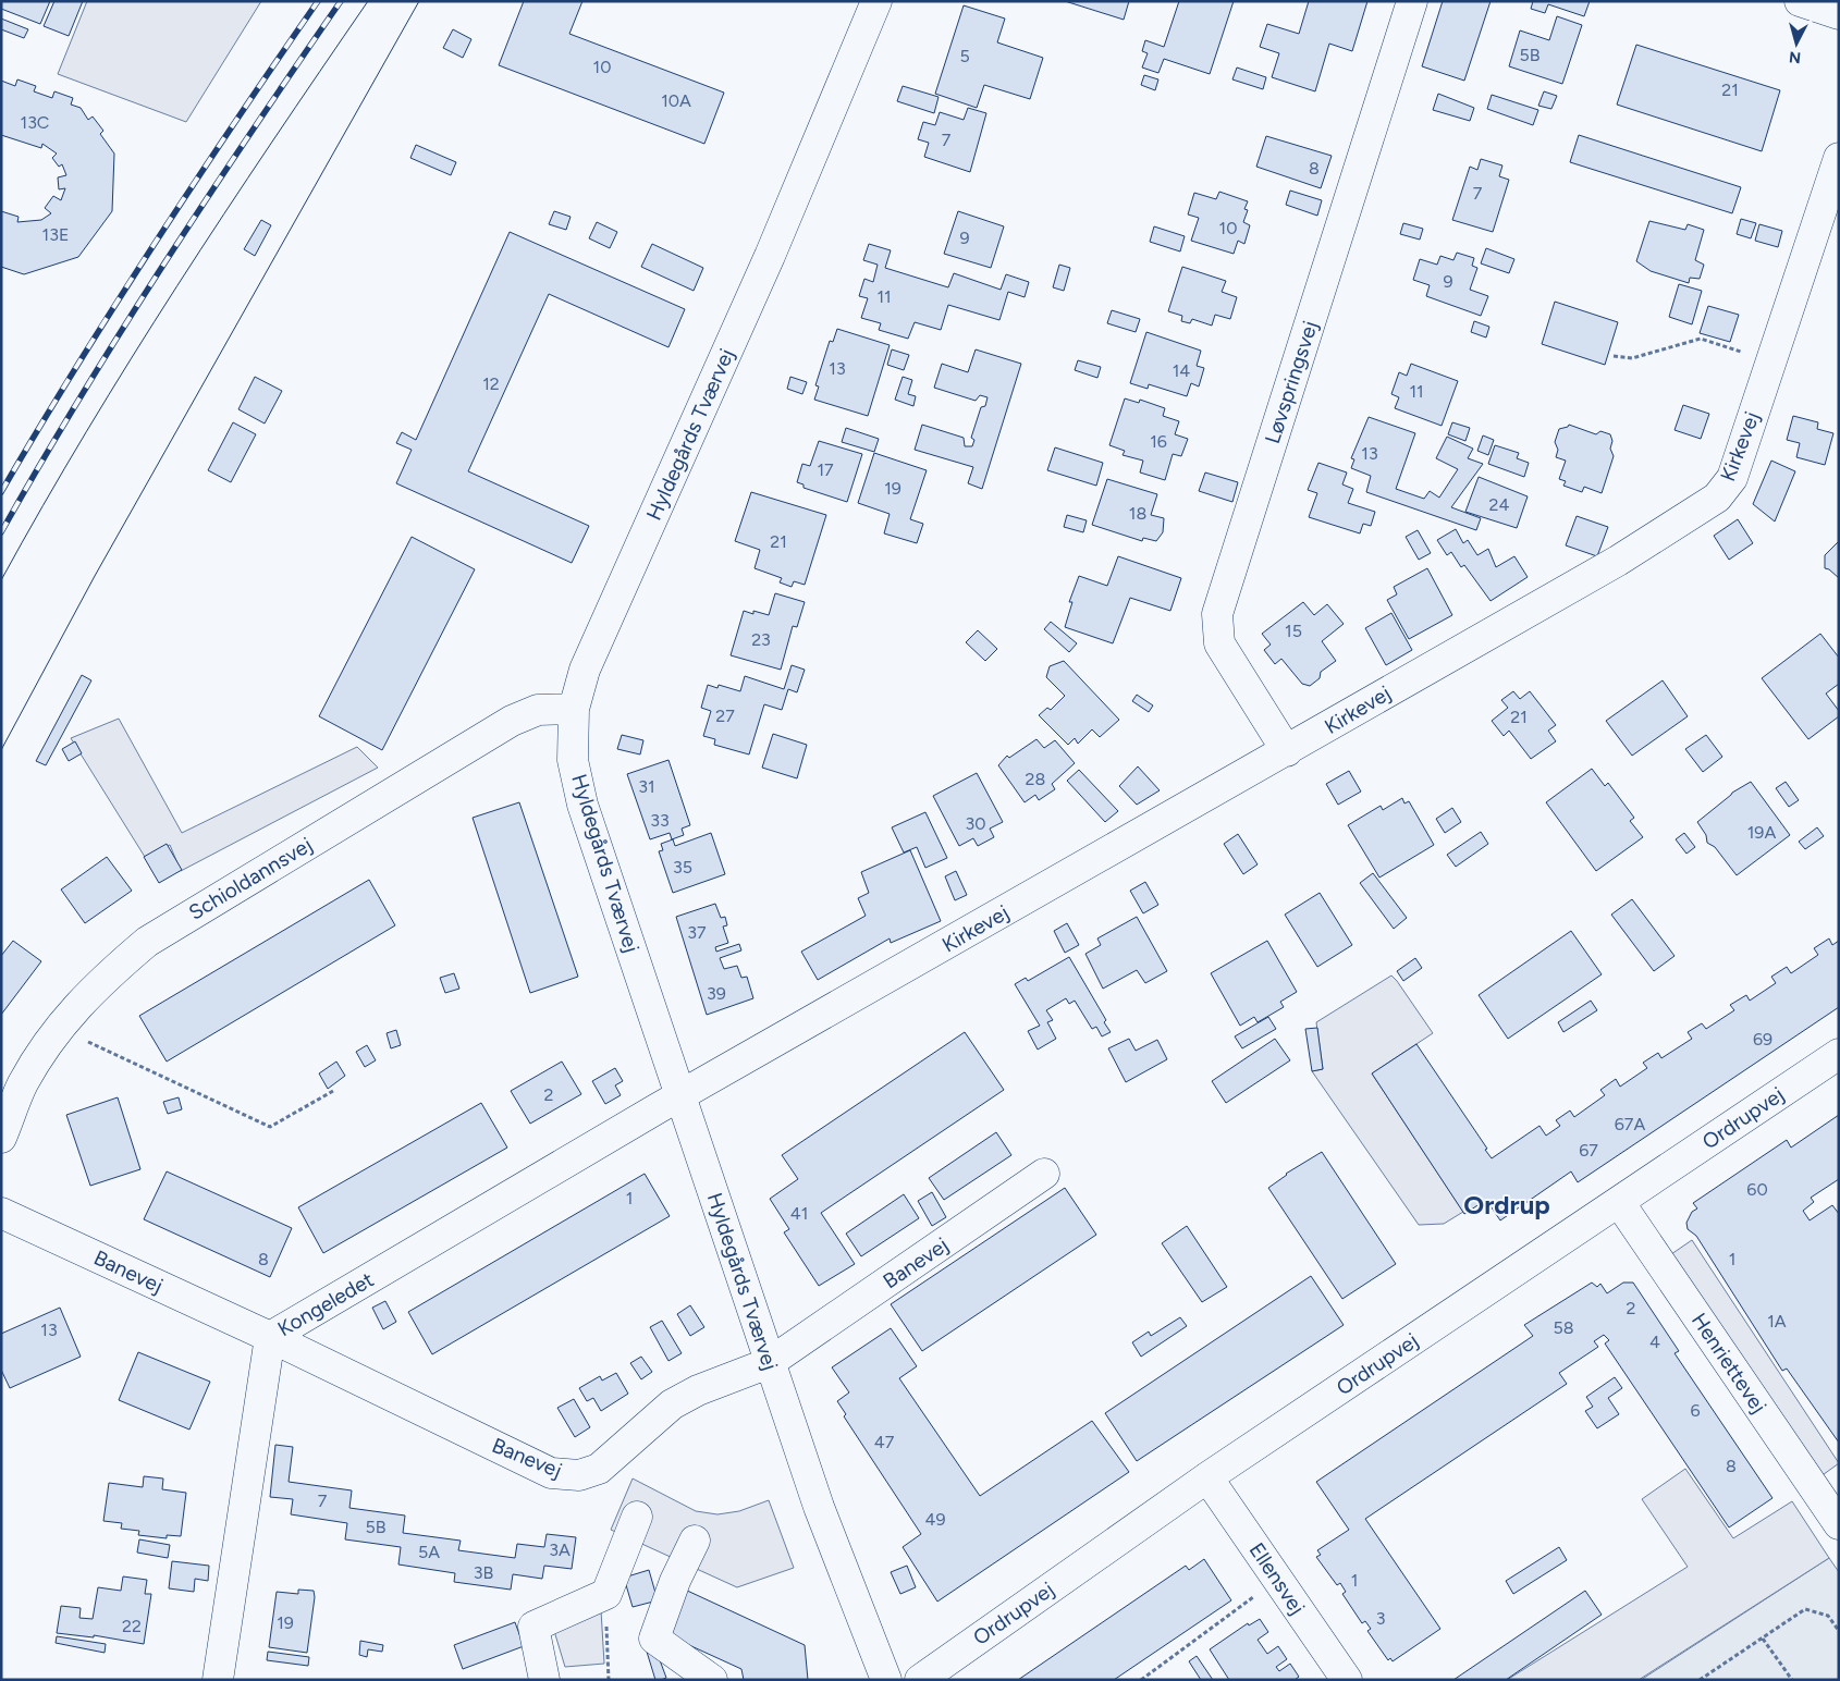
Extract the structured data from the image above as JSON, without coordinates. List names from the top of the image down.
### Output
{
  "streets": {
    "street": [
      "Løvspringsvej",
      "Hyldegårds Tværvej",
      "Kirkevej",
      "Schioldannsvej",
      "Ordrupvej",
      "Banevej",
      "Kongeledet",
      "Henriettevej",
      "Ellensvej"
    ]
  },
  "crossings": [
    ["Løvspringsvej", "Kirkevej"],
    ["Hyldegårds Tværvej", "Kirkevej"],
    ["Hyldegårds Tværvej", "Schioldannsvej"],
    ["Hyldegårds Tværvej", "Banevej"],
    ["Hyldegårds Tværvej", "Kongeledet"],
    ["Kirkevej", "Kongeledet"],
    ["Ordrupvej", "Henriettevej"],
    ["Ordrupvej", "Ellensvej"],
    ["Banevej", "Kongeledet"]
  ],
  "districts": ["Ordrup"],
  "house_numbers": [
    "5B",
    "5",
    "10",
    "21",
    "10A",
    "13C",
    "7",
    "8",
    "7",
    "10",
    "13E",
    "9",
    "9",
    "11",
    "13",
    "14",
    "12",
    "11",
    "16",
    "13",
    "17",
    "19",
    "24",
    "18",
    "21",
    "15",
    "23",
    "27",
    "21",
    "28",
    "31",
    "33",
    "30",
    "19A",
    "35",
    "37",
    "39",
    "69",
    "2",
    "67A",
    "67",
    "60",
    "1",
    "41",
    "8",
    "1",
    "2",
    "1A",
    "58",
    "13",
    "4",
    "6",
    "47",
    "8",
    "7",
    "49",
    "5B",
    "3A",
    "5A",
    "3B",
    "1",
    "3",
    "19",
    "22"
  ],
  "north": "bottom"
}
